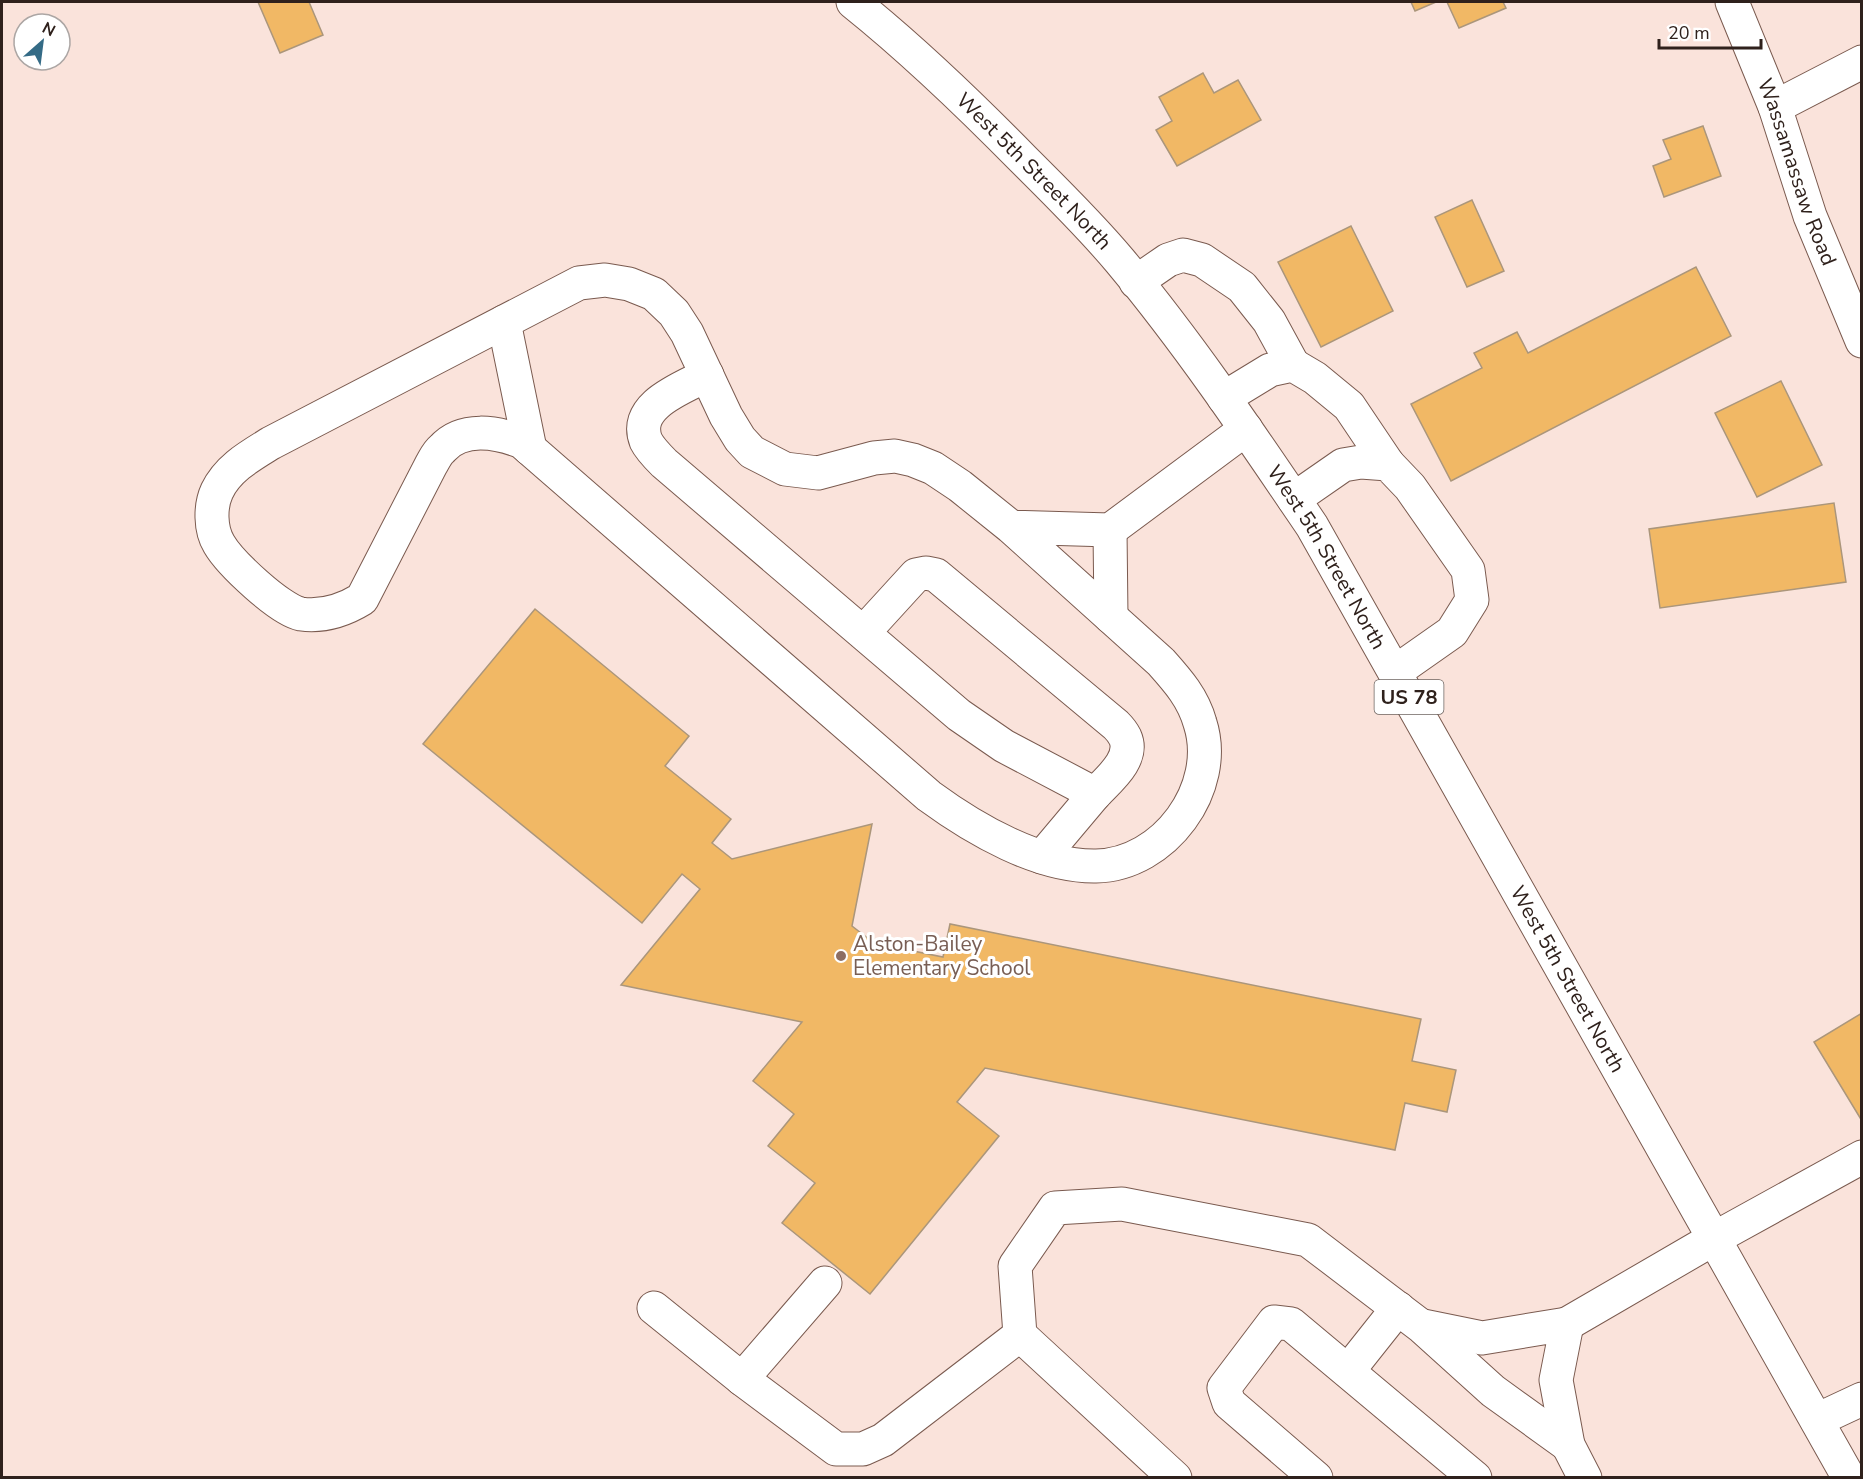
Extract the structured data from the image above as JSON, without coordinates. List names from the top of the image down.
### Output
{
  "streets": {
    "main road": ["Wassamassaw Road", "West 5th Street North", "US 78"]
  },
  "places": ["Alston-Bailey Elementary School"],
  "scale_bar": "20 m",
  "north": "top right"
}
